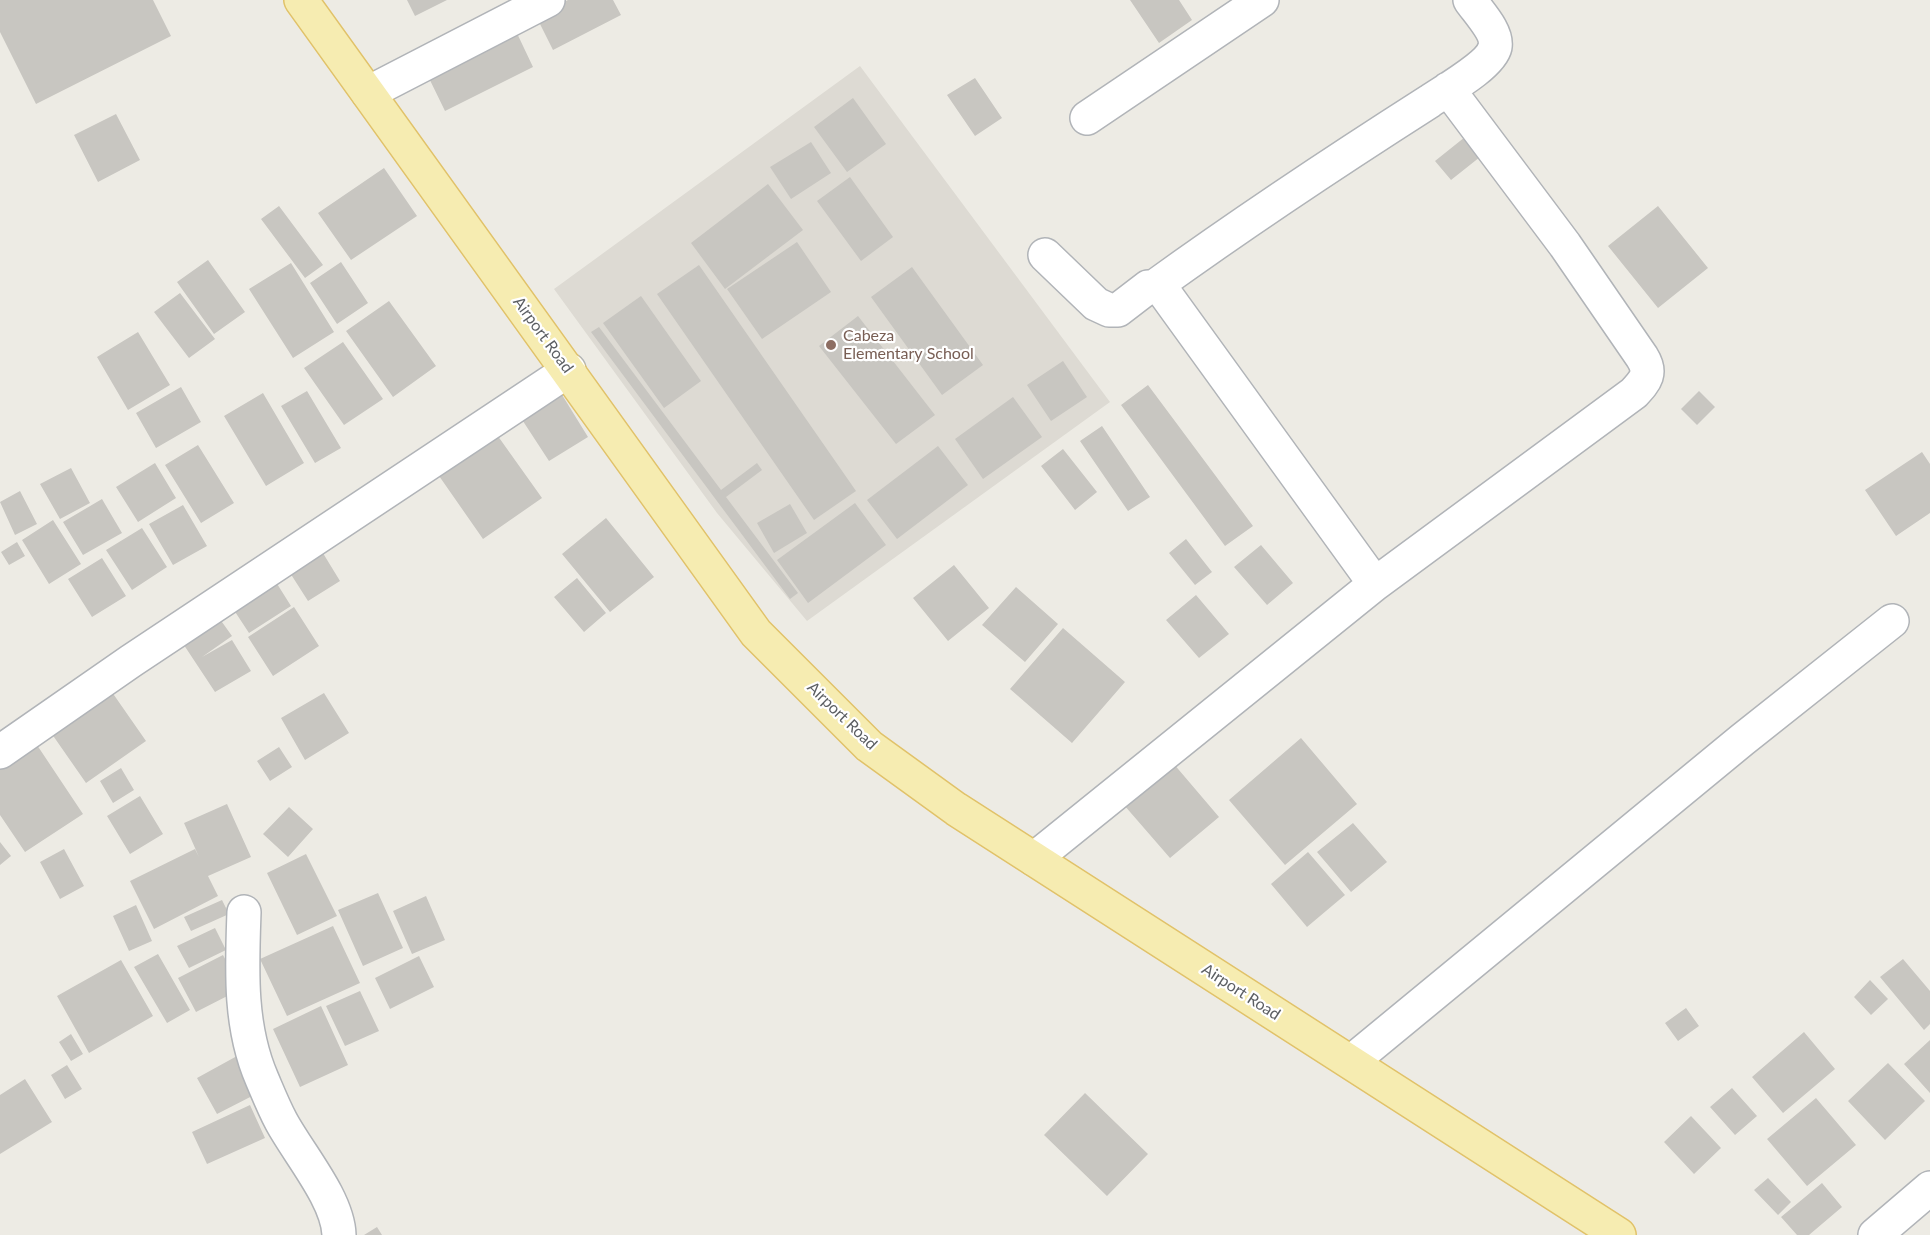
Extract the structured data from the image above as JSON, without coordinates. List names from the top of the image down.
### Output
{
  "streets": {
    "main road": ["Airport Road"]
  },
  "places": ["Cabeza Elementary School"]
}
